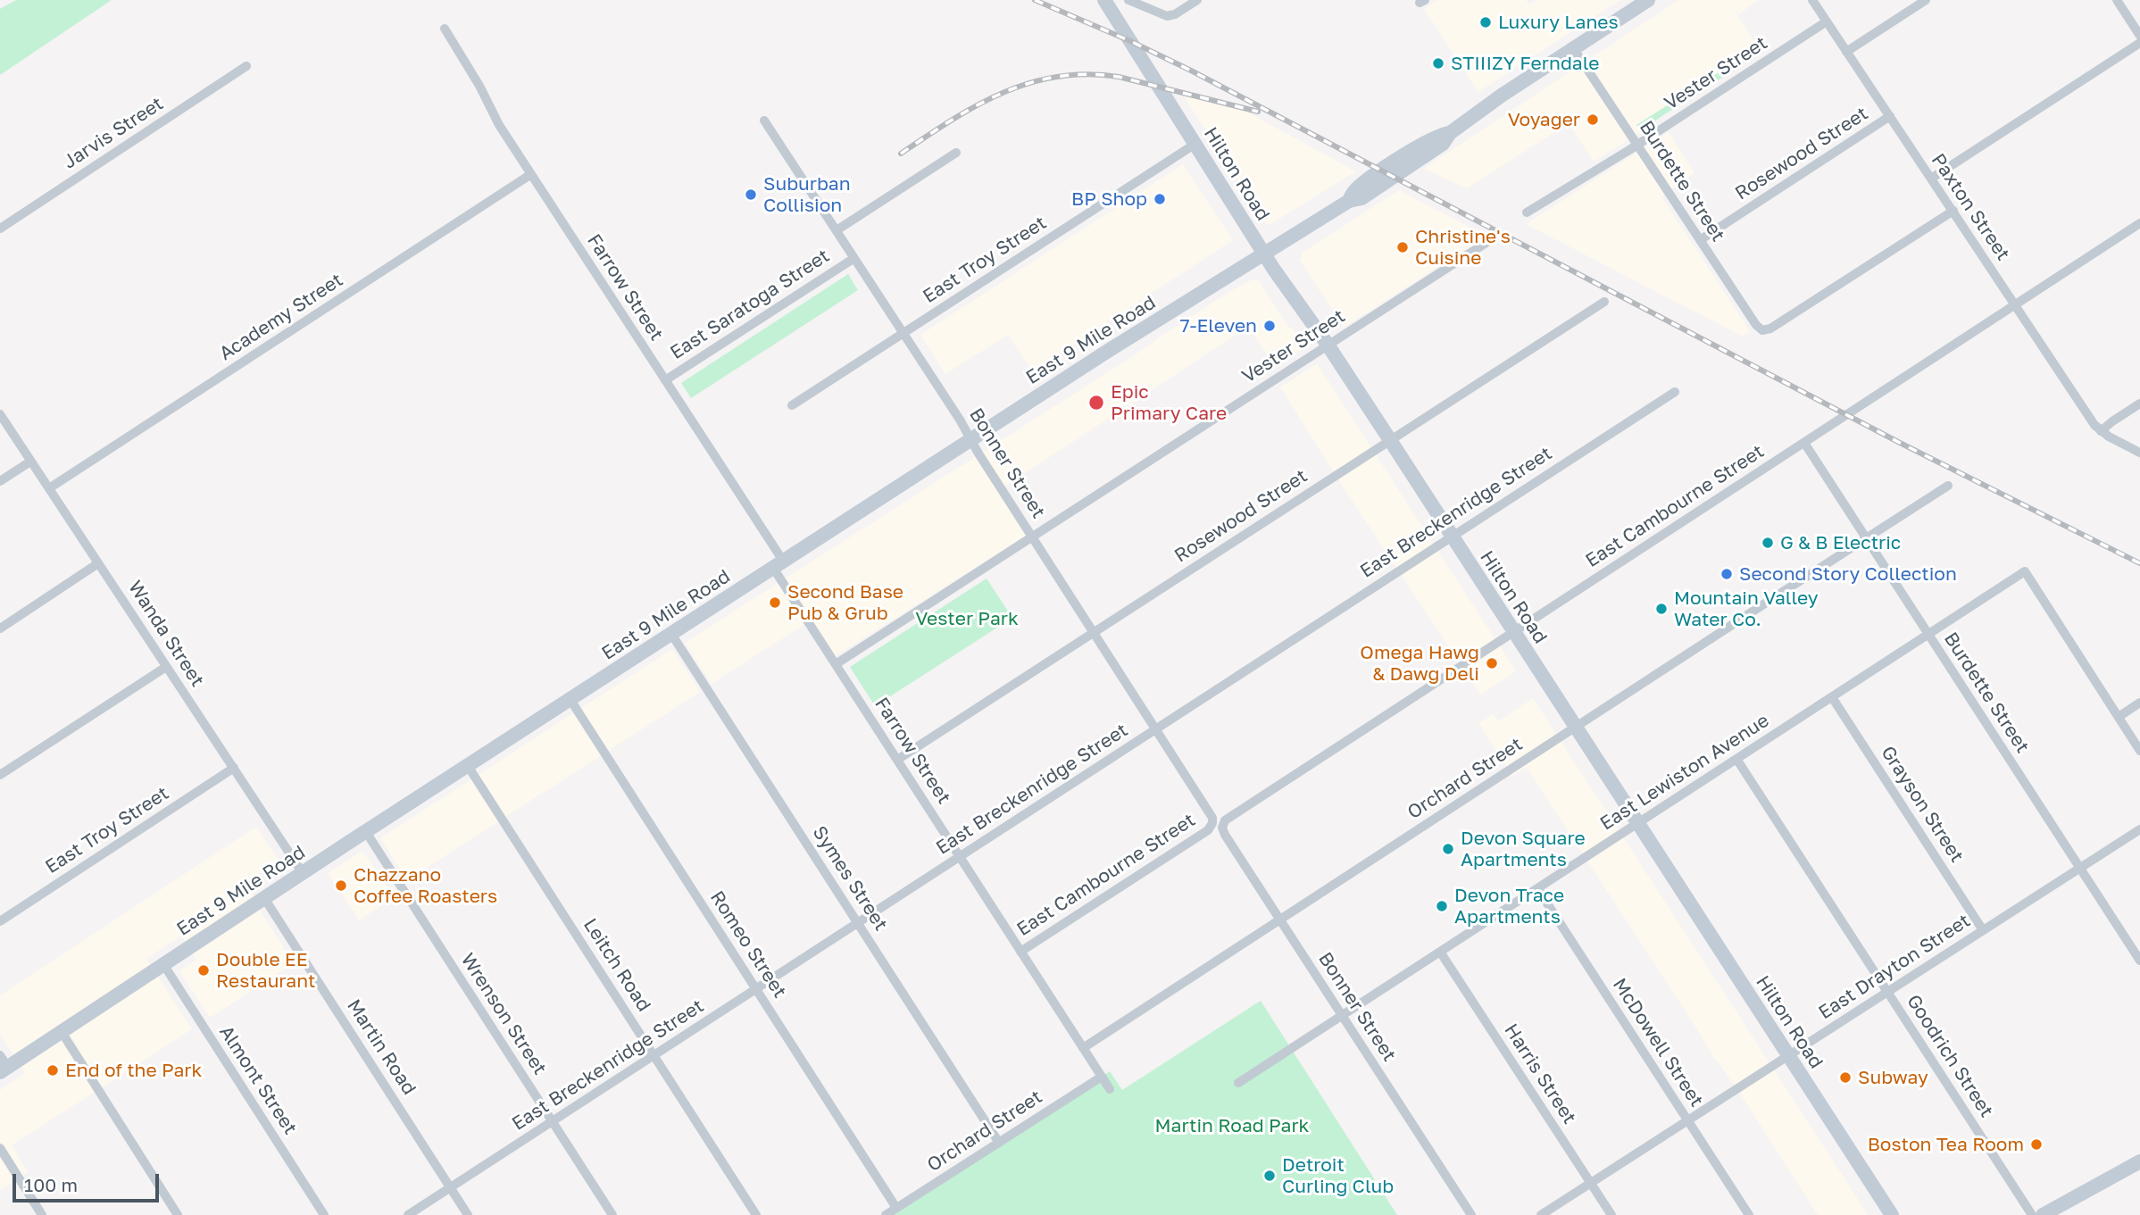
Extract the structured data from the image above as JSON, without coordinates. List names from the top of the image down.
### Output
{
  "streets": {
    "main road": ["Hilton Road", "East 9 Mile Road"],
    "street": [
      "Vester Street",
      "Jarvis Street",
      "Rosewood Street",
      "Burdette Street",
      "Paxton Street",
      "East Troy Street",
      "Farrow Street",
      "East Saratoga Street",
      "Academy Street",
      "Bonner Street",
      "East Cambourne Street",
      "East Breckenridge Street",
      "Wanda Street",
      "East Lewiston Avenue",
      "Orchard Street",
      "Grayson Street",
      "Symes Street",
      "Romeo Street",
      "Leitch Road",
      "East Drayton Street",
      "Wrenson Street",
      "McDowell Street",
      "Martin Road",
      "Goodrich Street",
      "Harris Street",
      "Almont Street"
    ]
  },
  "crossings": [
    ["Vester Street", "Hilton Road"],
    ["Vester Street", "Burdette Street"],
    ["Vester Street", "Paxton Street"],
    ["Vester Street", "Farrow Street"],
    ["Vester Street", "Bonner Street"],
    ["Rosewood Street", "Hilton Road"],
    ["Rosewood Street", "Burdette Street"],
    ["Rosewood Street", "Paxton Street"],
    ["Rosewood Street", "Farrow Street"],
    ["Rosewood Street", "Bonner Street"],
    ["Hilton Road", "East Troy Street"],
    ["Hilton Road", "East 9 Mile Road"],
    ["Hilton Road", "East Cambourne Street"],
    ["Hilton Road", "East Breckenridge Street"],
    ["Hilton Road", "East Lewiston Avenue"],
    ["Hilton Road", "Orchard Street"],
    ["Hilton Road", "East Drayton Street"],
    ["Burdette Street", "Paxton Street"],
    ["Burdette Street", "East 9 Mile Road"],
    ["Burdette Street", "East Cambourne Street"],
    ["Burdette Street", "East Lewiston Avenue"],
    ["Burdette Street", "Orchard Street"],
    ["Burdette Street", "East Drayton Street"],
    ["Paxton Street", "East Cambourne Street"],
    ["East Troy Street", "Bonner Street"],
    ["East Troy Street", "Wanda Street"],
    ["Farrow Street", "East Saratoga Street"],
    ["Farrow Street", "Academy Street"],
    ["Farrow Street", "East 9 Mile Road"],
    ["Farrow Street", "East Cambourne Street"],
    ["Farrow Street", "East Breckenridge Street"],
    ["Farrow Street", "Orchard Street"],
    ["East Saratoga Street", "Bonner Street"],
    ["Academy Street", "Wanda Street"],
    ["East 9 Mile Road", "Bonner Street"],
    ["East 9 Mile Road", "Wanda Street"],
    ["East 9 Mile Road", "Symes Street"],
    ["East 9 Mile Road", "Romeo Street"],
    ["East 9 Mile Road", "Leitch Road"],
    ["East 9 Mile Road", "Wrenson Street"],
    ["East 9 Mile Road", "Martin Road"],
    ["East 9 Mile Road", "Almont Street"],
    ["Bonner Street", "East Cambourne Street"],
    ["Bonner Street", "East Breckenridge Street"],
    ["Bonner Street", "East Lewiston Avenue"],
    ["Bonner Street", "Orchard Street"],
    ["East Breckenridge Street", "Symes Street"],
    ["East Breckenridge Street", "Romeo Street"],
    ["East Breckenridge Street", "Leitch Road"],
    ["East Breckenridge Street", "Wrenson Street"],
    ["East Breckenridge Street", "Martin Road"],
    ["East Lewiston Avenue", "Grayson Street"],
    ["East Lewiston Avenue", "McDowell Street"],
    ["East Lewiston Avenue", "Goodrich Street"],
    ["East Lewiston Avenue", "Harris Street"],
    ["Orchard Street", "Symes Street"],
    ["Orchard Street", "Romeo Street"],
    ["Grayson Street", "East Drayton Street"],
    ["East Drayton Street", "McDowell Street"],
    ["East Drayton Street", "Goodrich Street"],
    ["East Drayton Street", "Harris Street"]
  ],
  "parks": ["Vester Park", "Martin Road Park"],
  "places": [
    "Luxury Lanes",
    "STIIIZY Ferndale",
    "Voyager",
    "Suburban Collision",
    "BP Shop",
    "Christine's Cuisine",
    "7-Eleven",
    "Epic Primary Care",
    "G & B Electric",
    "Second Story Collection",
    "Second Base Pub & Grub",
    "Mountain Valley Water Co.",
    "Omega Hawg & Dawg Deli",
    "Devon Square Apartments",
    "Chazzano Coffee Roasters",
    "Devon Trace Apartments",
    "Double EE Restaurant",
    "End of the Park",
    "Subway",
    "Boston Tea Room",
    "Detroit Curling Club"
  ],
  "scale_bar": "100 m"
}
